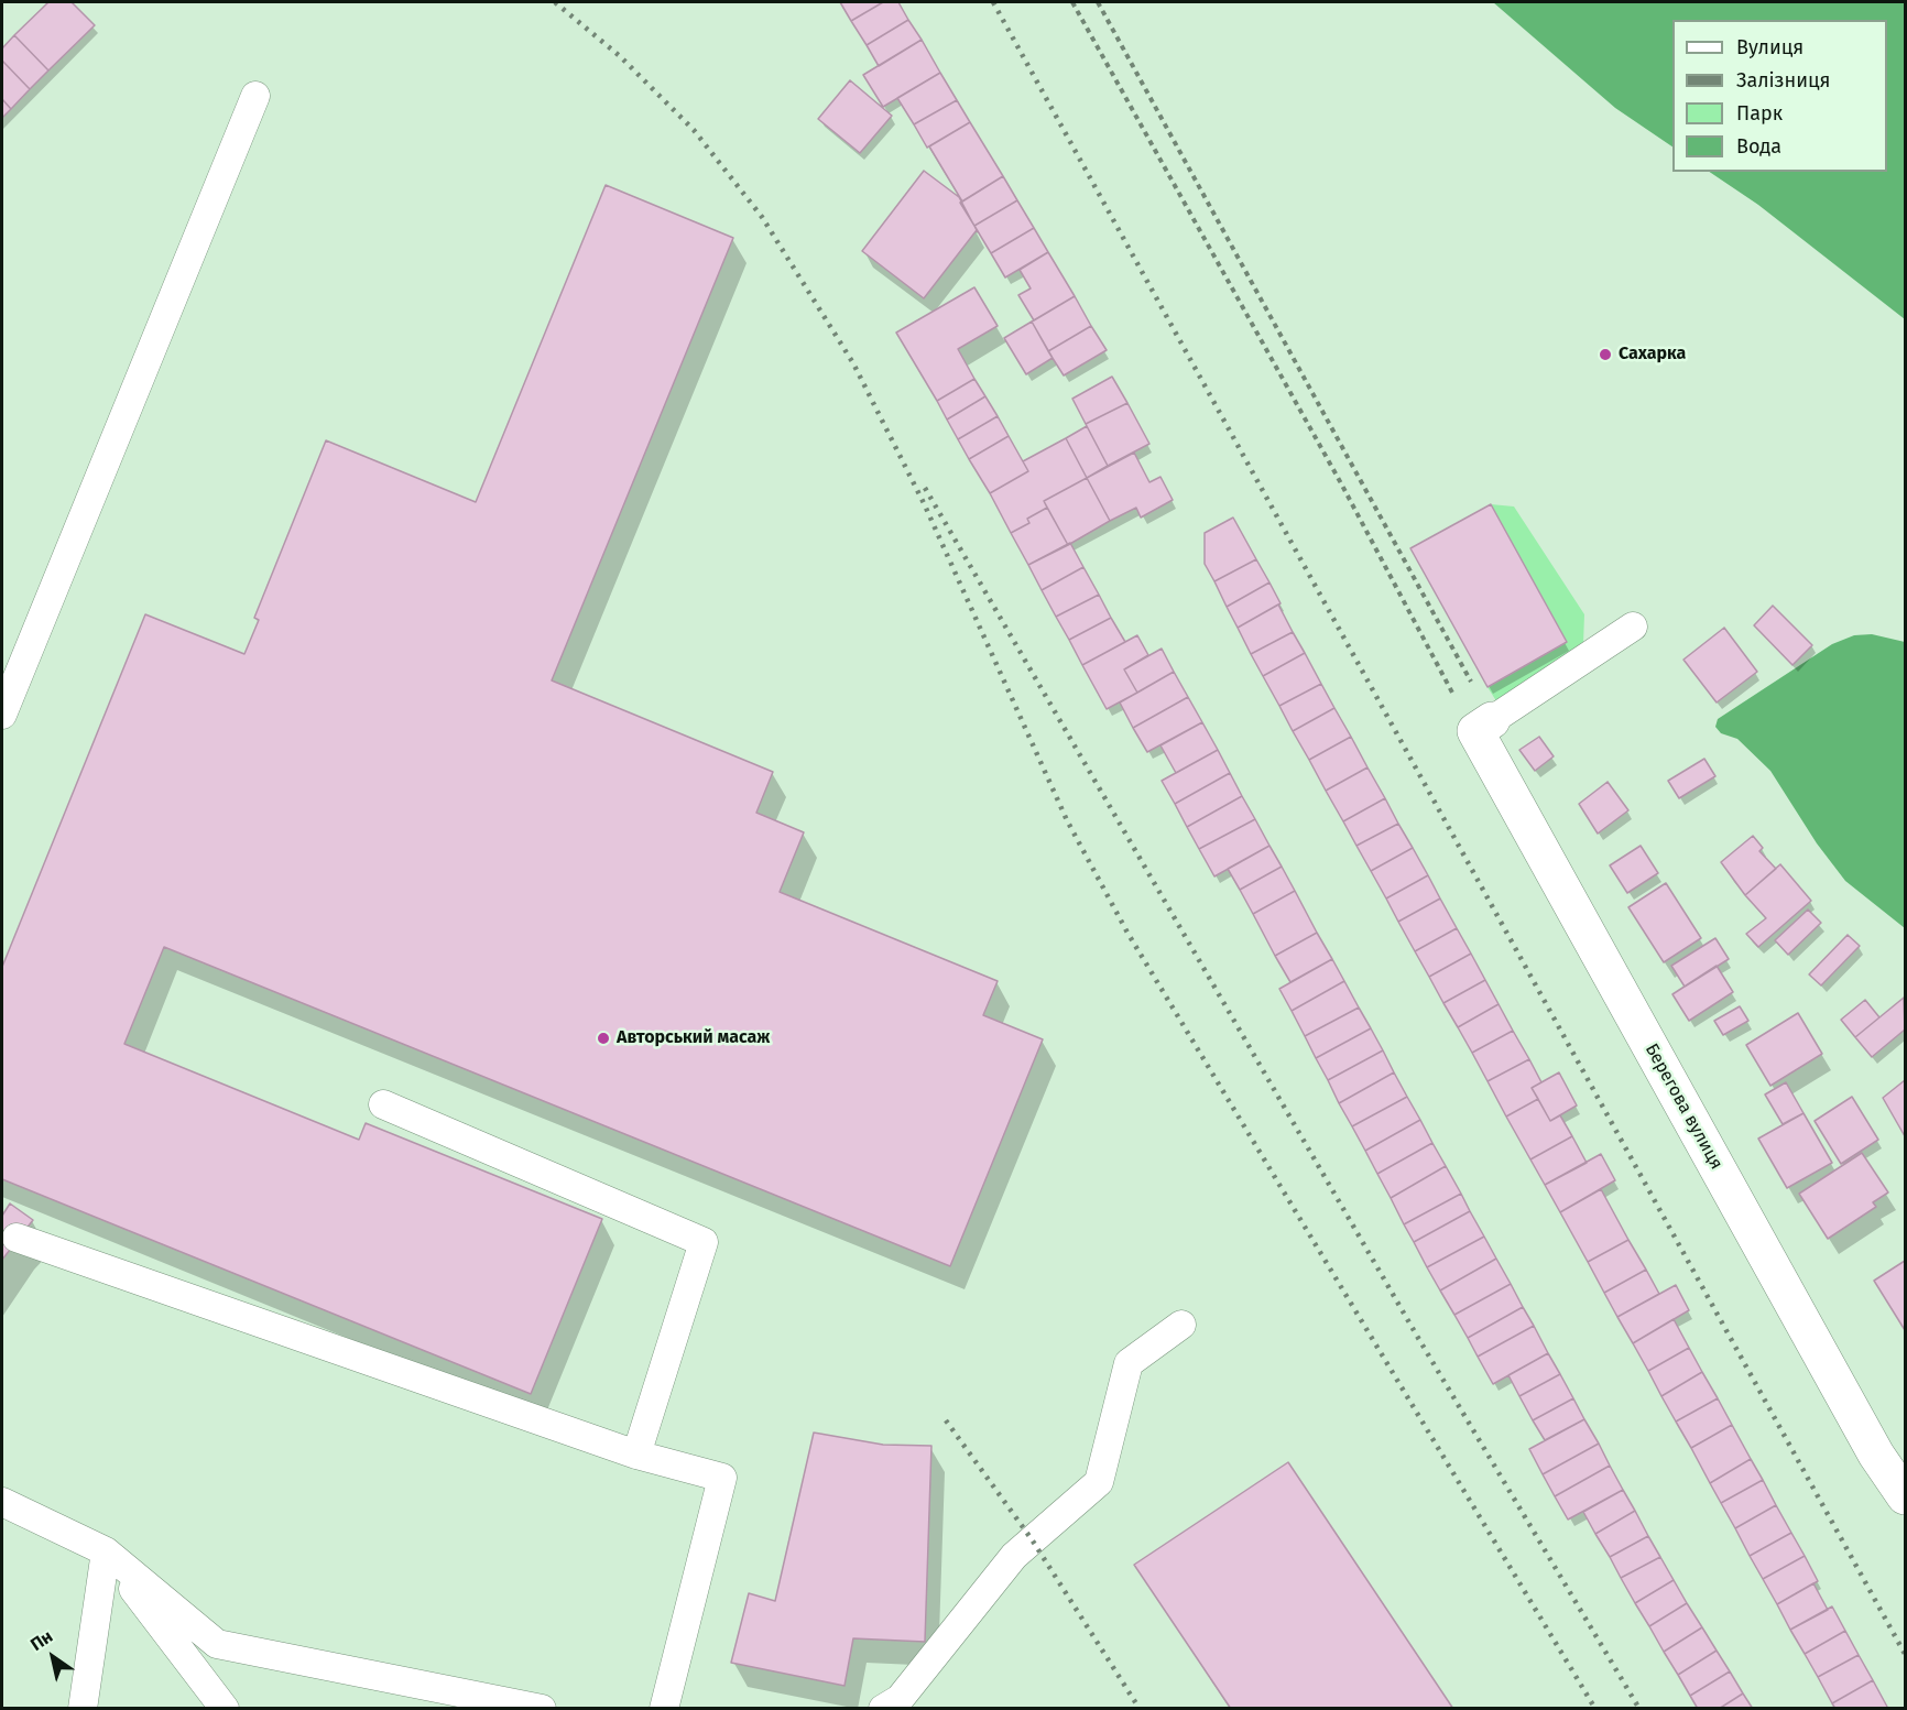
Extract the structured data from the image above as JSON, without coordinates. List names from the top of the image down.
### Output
{
  "streets": {
    "street": ["Берегова вулиця"]
  },
  "places": ["Сахарка", "Авторський масаж"],
  "legend": [
    "Вулиця",
    "Залізниця",
    "Парк",
    "Вода"
  ],
  "north": "top left"
}
